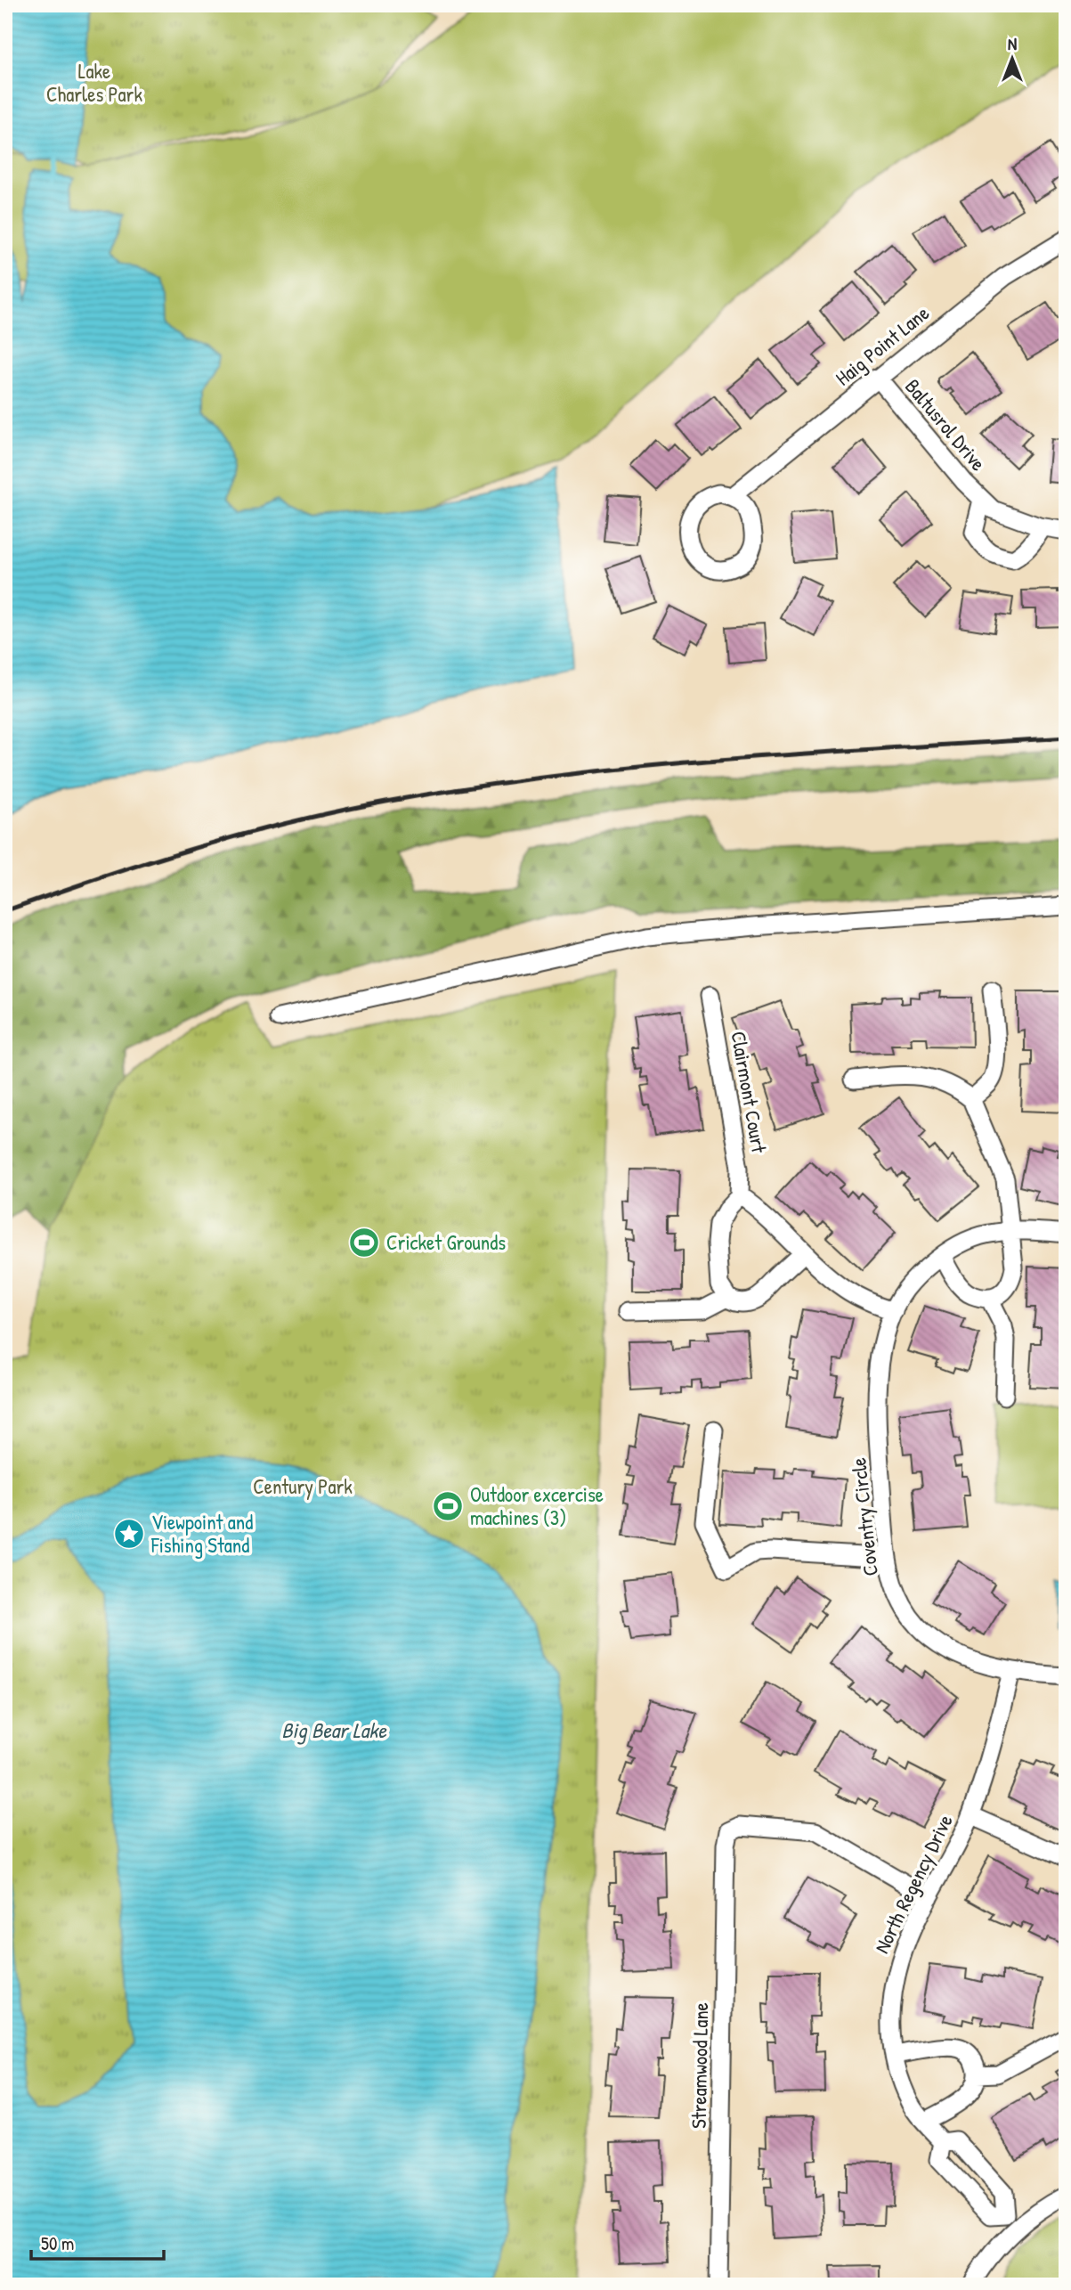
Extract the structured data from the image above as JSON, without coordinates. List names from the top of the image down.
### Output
{
  "streets": {
    "street": [
      "Haig Point Lane",
      "Baltusrol Drive",
      "Clairmont Court",
      "Coventry Circle",
      "North Regency Drive",
      "Streamwood Lane"
    ]
  },
  "crossings": [
    ["Haig Point Lane", "Baltusrol Drive"],
    ["Coventry Circle", "North Regency Drive"],
    ["North Regency Drive", "Streamwood Lane"]
  ],
  "water": ["Big Bear Lake"],
  "parks": ["Lake Charles Park", "Century Park"],
  "places": {
    "sports": ["Cricket Grounds", "Outdoor excercise machines (3)"],
    "place": ["Viewpoint and Fishing Stand"]
  },
  "scale_bar": "50 m",
  "north": "top"
}
